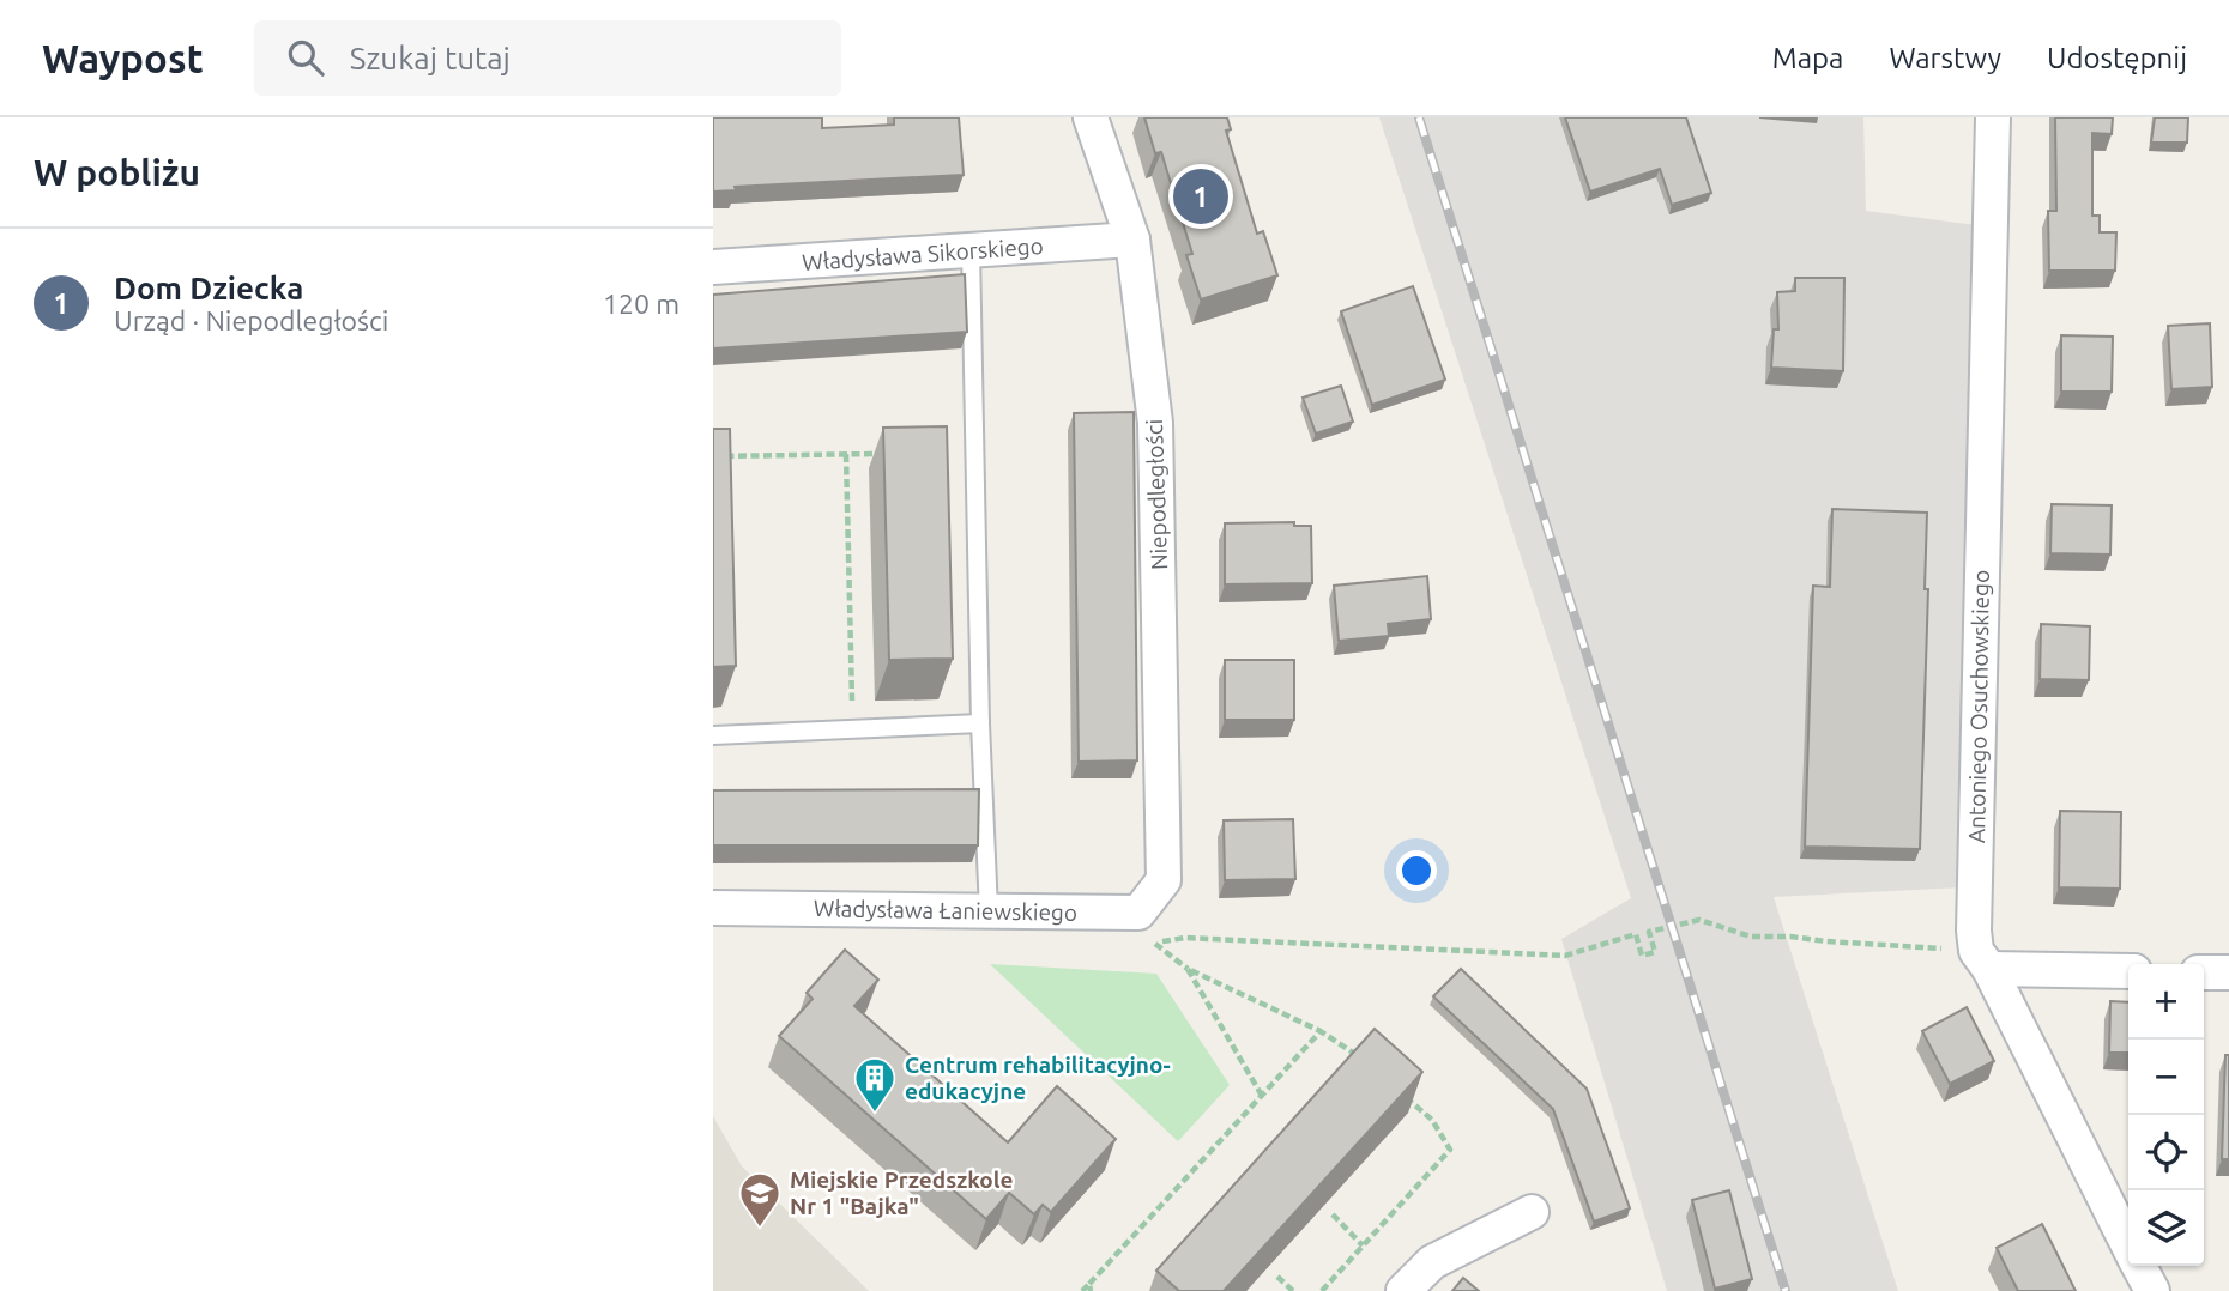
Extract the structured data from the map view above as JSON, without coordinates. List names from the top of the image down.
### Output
{
  "streets": {
    "street": [
      "Władysława Sikorskiego",
      "Niepodległości",
      "Antoniego Osuchowskiego",
      "Władysława Łaniewskiego"
    ]
  },
  "crossings": [
    ["Władysława Sikorskiego", "Niepodległości"],
    ["Niepodległości", "Władysława Łaniewskiego"]
  ],
  "places": {
    "building": ["Centrum rehabilitacyjno- edukacyjne"],
    "school or university": ["Miejskie Przedszkole Nr 1 \"Bajka\""]
  },
  "page": {
    "header": "Waypost",
    "search": "Szukaj tutaj",
    "nav": ["Mapa", "Warstwy", "Udostępnij"],
    "heading": "W pobliżu",
    "pins": "1",
    "list": [
      {
        "mark": "1",
        "name": "Dom Dziecka",
        "note": "Urząd · Niepodległości",
        "value": "120 m"
      }
    ],
    "map_buttons": ["+", "−"]
  }
}
